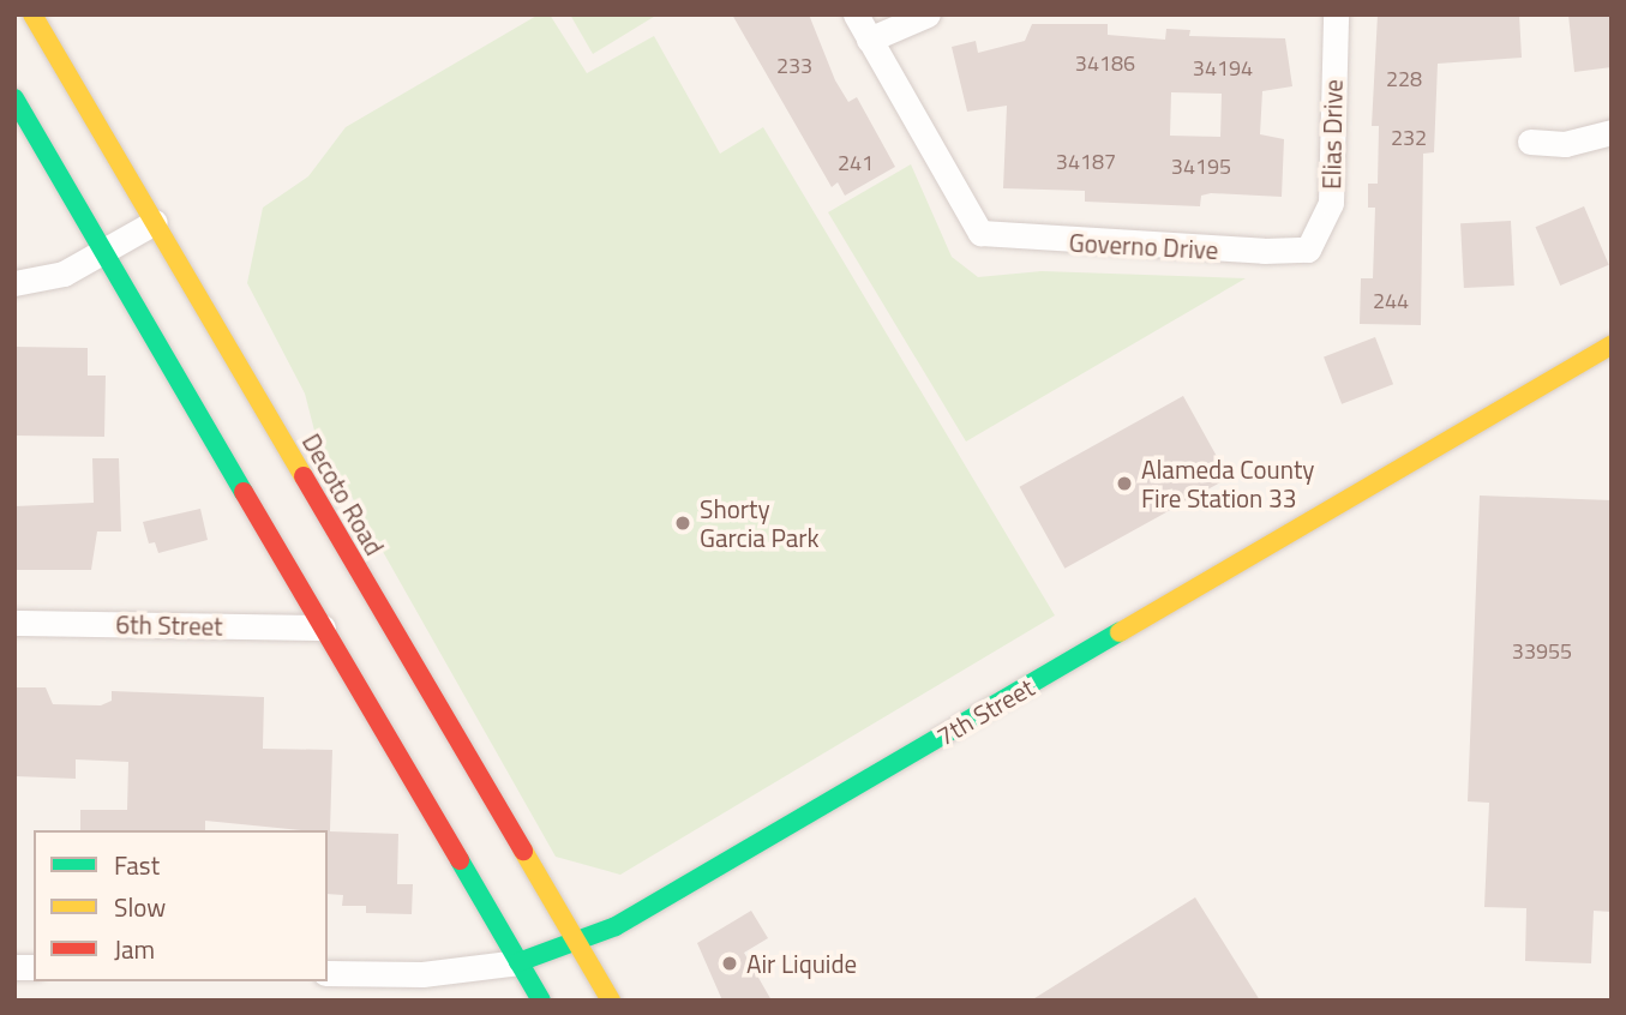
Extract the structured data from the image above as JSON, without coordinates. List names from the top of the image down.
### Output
{
  "streets": {
    "main road": ["Decoto Road", "7th Street"],
    "street": ["Elias Drive", "Governo Drive", "6th Street"]
  },
  "crossings": [
    ["Elias Drive", "Governo Drive"],
    ["Decoto Road", "7th Street"]
  ],
  "places": ["Alameda County Fire Station 33", "Shorty Garcia Park", "Air Liquide"],
  "house_numbers": [
    "34186",
    "233",
    "34194",
    "228",
    "232",
    "34187",
    "241",
    "34195",
    "244",
    "33955"
  ],
  "legend": ["Fast", "Slow", "Jam"]
}
